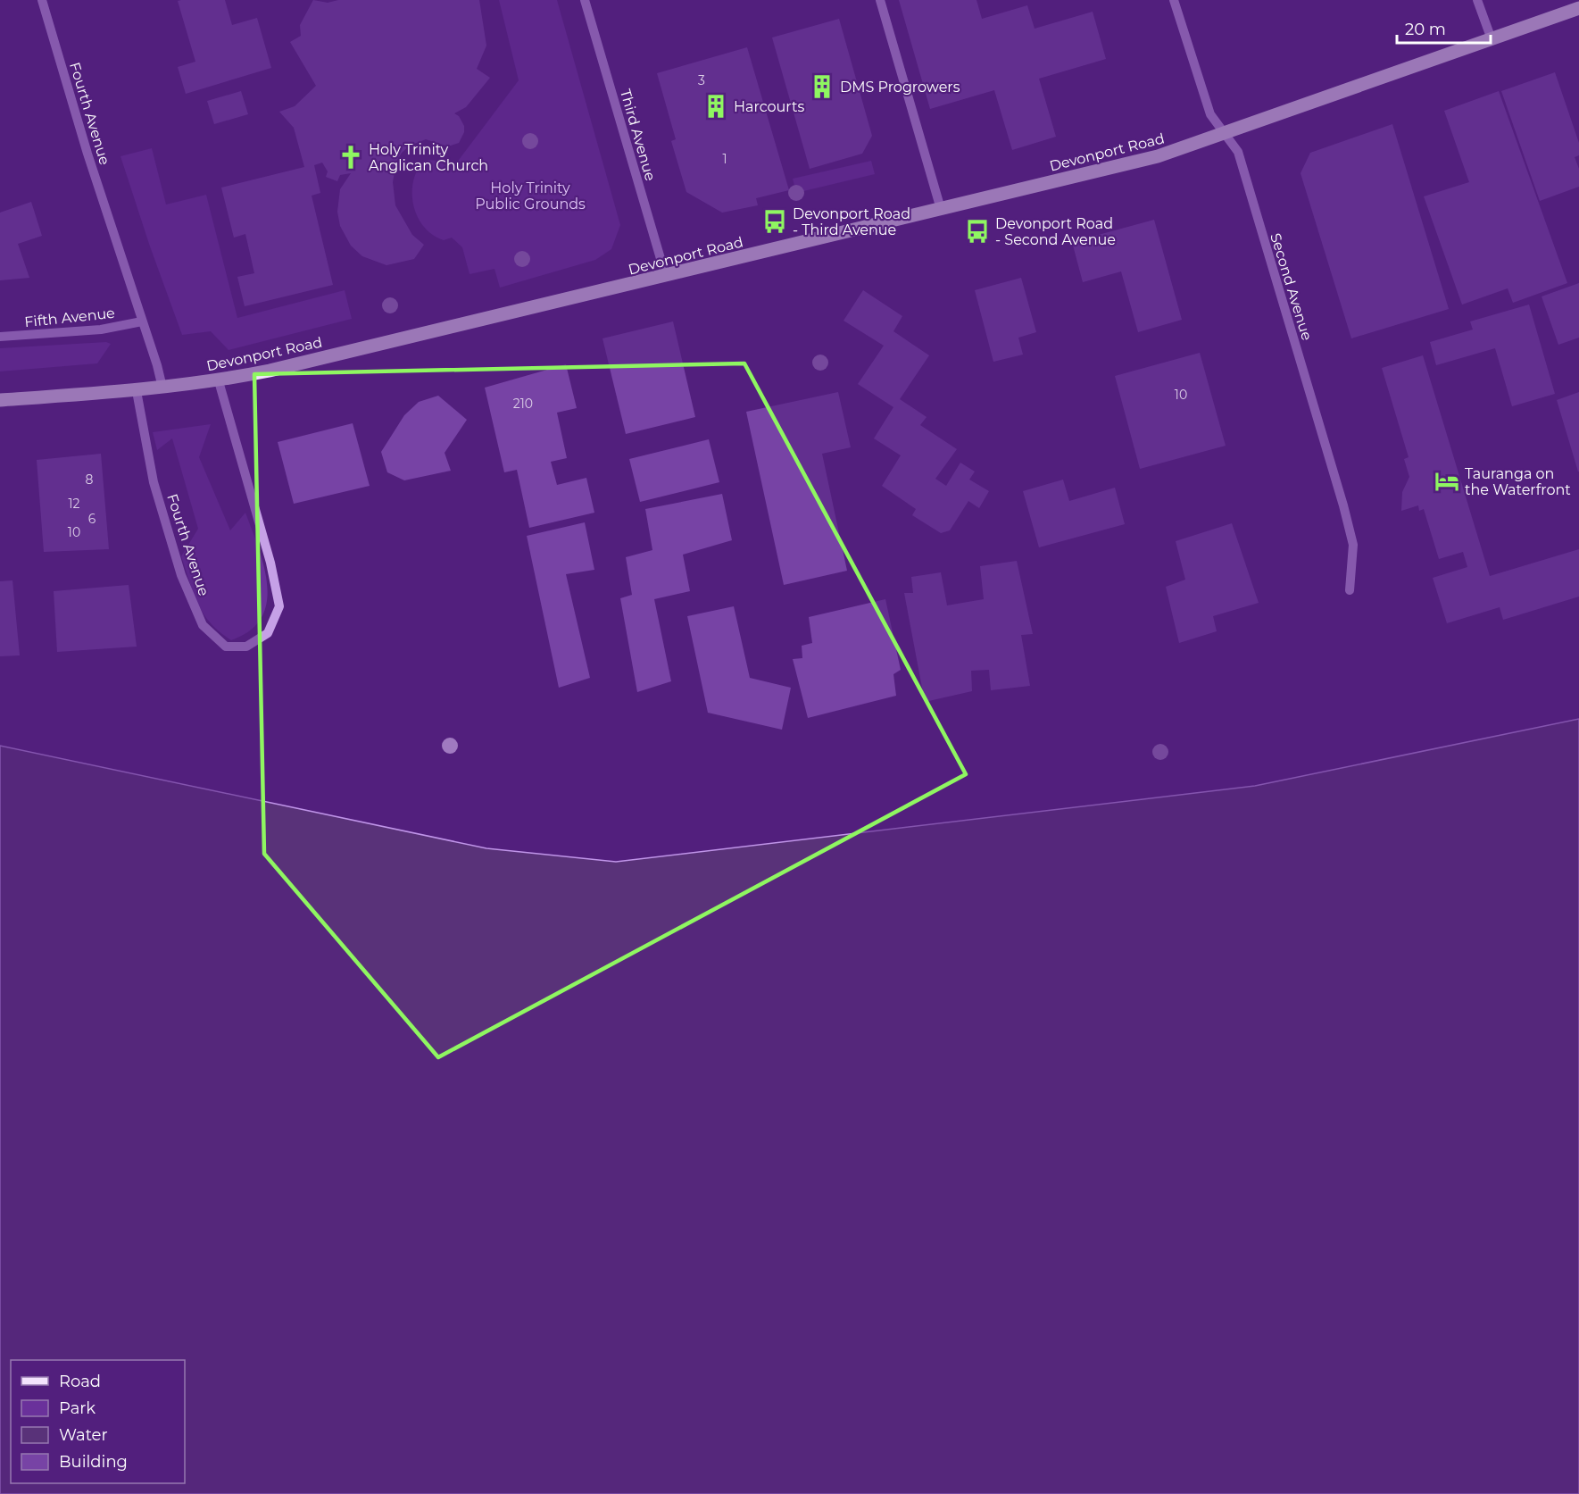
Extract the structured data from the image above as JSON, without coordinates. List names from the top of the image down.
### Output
{
  "streets": {
    "main road": ["Devonport Road"],
    "street": [
      "Fourth Avenue",
      "Third Avenue",
      "Second Avenue",
      "Fifth Avenue"
    ]
  },
  "crossings": [
    ["Fourth Avenue", "Devonport Road"],
    ["Fourth Avenue", "Fifth Avenue"],
    ["Third Avenue", "Devonport Road"],
    ["Devonport Road", "Second Avenue"]
  ],
  "parks": ["Holy Trinity Public Grounds"],
  "places": {
    "building": ["DMS Progrowers", "Harcourts"],
    "church": ["Holy Trinity Anglican Church"],
    "bus stop": ["Devonport Road - Third Avenue", "Devonport Road - Second Avenue"],
    "hotel": ["Tauranga on the Waterfront"]
  },
  "house_numbers": [
    "3",
    "1",
    "10",
    "210",
    "8",
    "12",
    "6",
    "10"
  ],
  "legend": [
    "Road",
    "Park",
    "Water",
    "Building"
  ],
  "scale_bar": "20 m"
}
